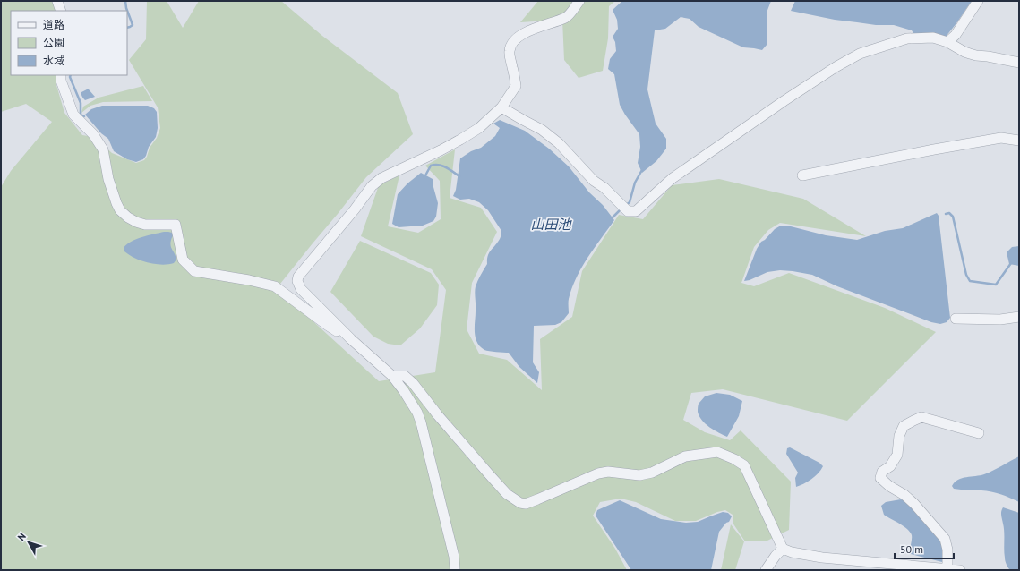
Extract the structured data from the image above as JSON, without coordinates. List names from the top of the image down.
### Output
{
  "water": ["山田池"],
  "legend": ["道路", "公園", "水域"],
  "scale_bar": "50 m",
  "north": "top left"
}
